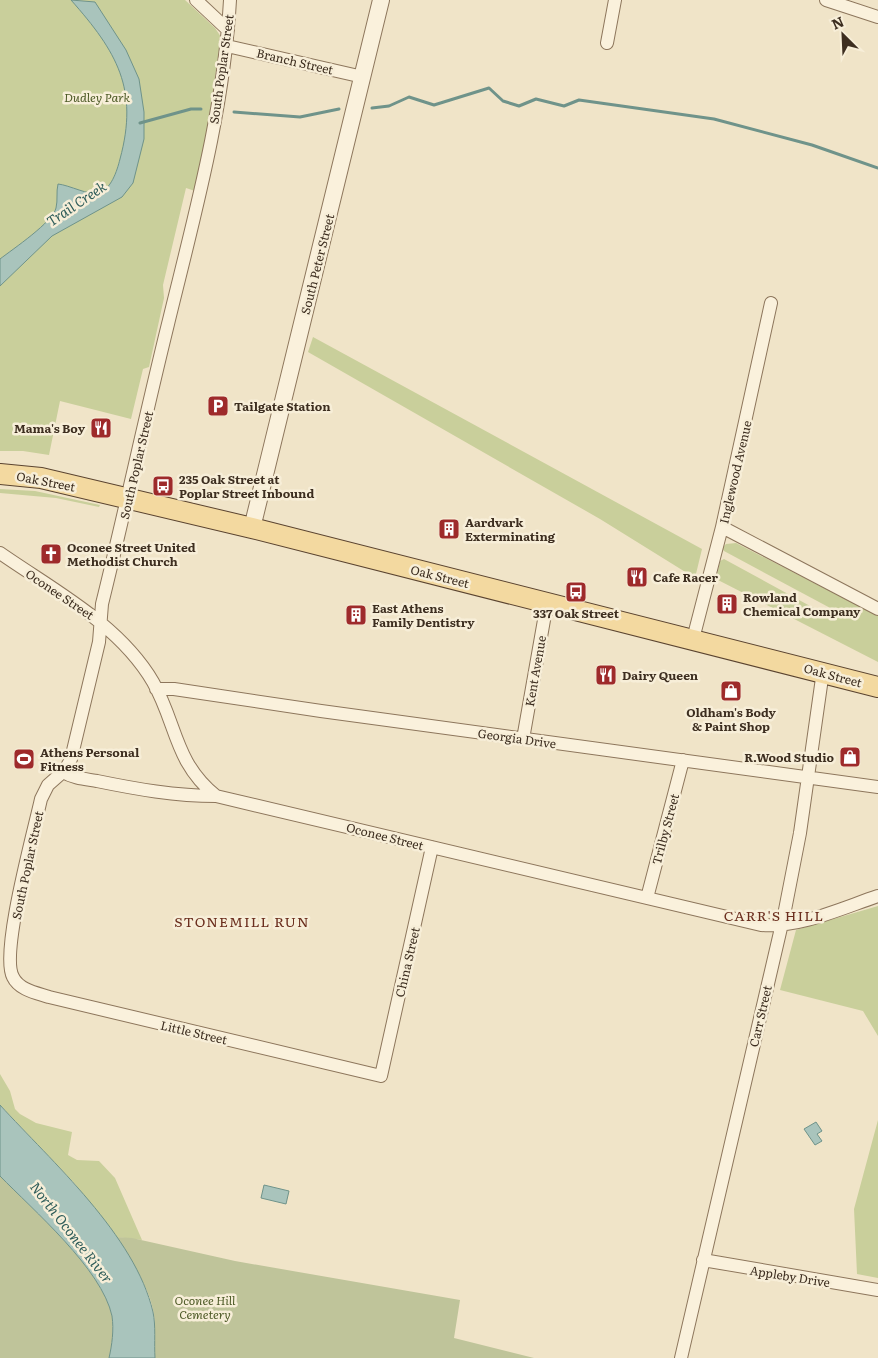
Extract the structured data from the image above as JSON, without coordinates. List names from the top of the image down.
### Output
{
  "streets": {
    "main road": ["Oak Street"],
    "street": [
      "Branch Street",
      "South Poplar Street",
      "South Peter Street",
      "Inglewood Avenue",
      "Oconee Street",
      "Kent Avenue",
      "Georgia Drive",
      "Trilby Street",
      "China Street",
      "Carr Street",
      "Little Street",
      "Appleby Drive"
    ]
  },
  "crossings": [
    ["Branch Street", "South Poplar Street"],
    ["Branch Street", "South Peter Street"],
    ["South Poplar Street", "Oak Street"],
    ["South Poplar Street", "Oconee Street"],
    ["South Poplar Street", "Little Street"],
    ["South Peter Street", "Oak Street"],
    ["Inglewood Avenue", "Oak Street"],
    ["Oak Street", "Kent Avenue"],
    ["Oak Street", "Carr Street"],
    ["Oconee Street", "Georgia Drive"],
    ["Oconee Street", "Trilby Street"],
    ["Oconee Street", "China Street"],
    ["Oconee Street", "Carr Street"],
    ["Kent Avenue", "Georgia Drive"],
    ["Georgia Drive", "Trilby Street"],
    ["Georgia Drive", "Carr Street"],
    ["China Street", "Little Street"],
    ["Carr Street", "Appleby Drive"]
  ],
  "districts": ["CARR'S HILL", "STONEMILL RUN"],
  "water": ["Trail Creek", "North Oconee River"],
  "parks": ["Dudley Park", "Oconee Hill Cemetery"],
  "places": {
    "parking": ["Tailgate Station"],
    "restaurant": ["Mama's Boy", "Cafe Racer", "Dairy Queen"],
    "bus stop": ["235 Oak Street at Poplar Street Inbound", "337 Oak Street"],
    "building": ["Aardvark Exterminating", "Rowland Chemical Company", "East Athens Family Dentistry"],
    "church": ["Oconee Street United Methodist Church"],
    "shop": ["Oldham's Body & Paint Shop", "R.Wood Studio"],
    "sports": ["Athens Personal Fitness"]
  },
  "north": "top left"
}
